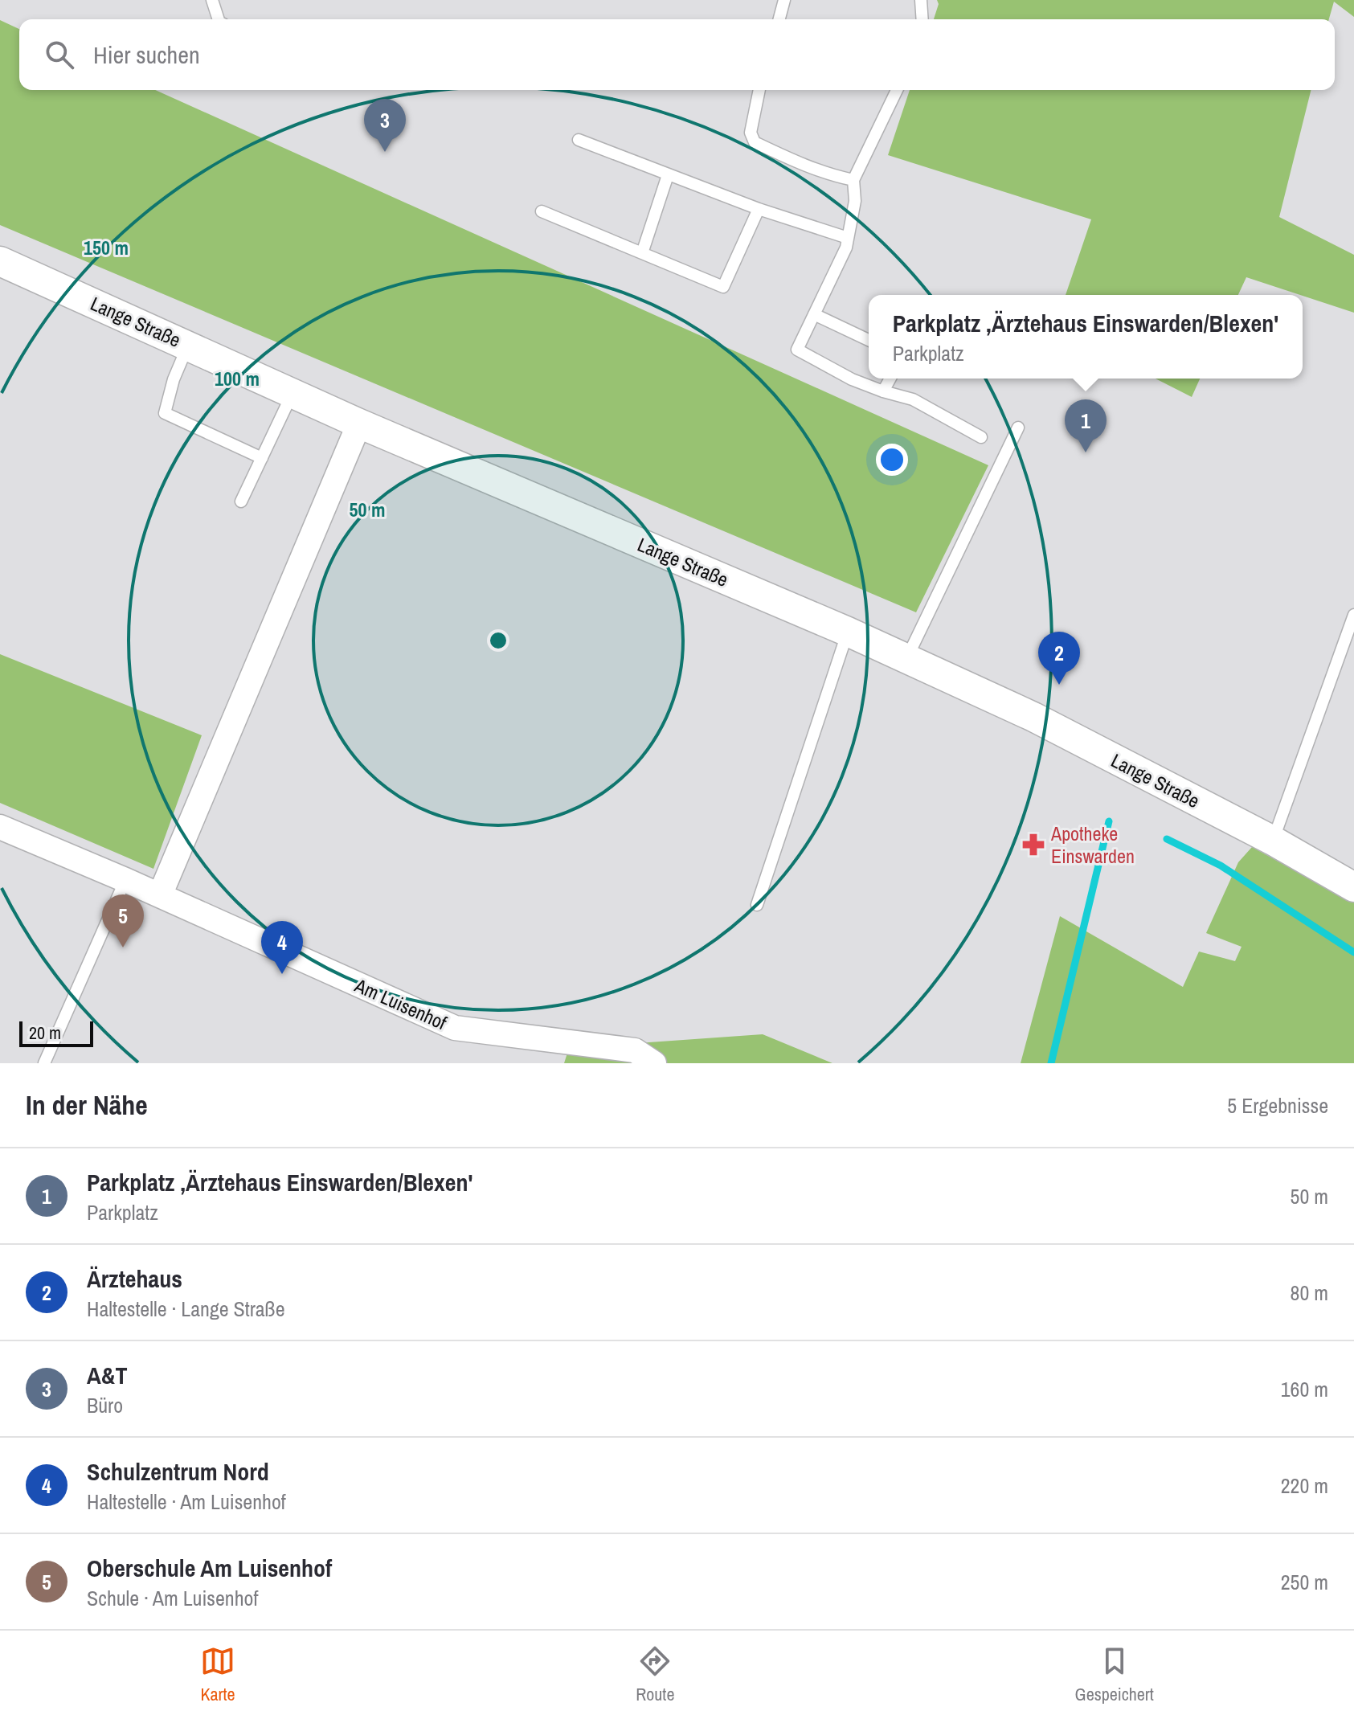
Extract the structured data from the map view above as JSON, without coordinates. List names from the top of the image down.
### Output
{
  "streets": {
    "street": ["Lange Straße", "Am Luisenhof"]
  },
  "places": {
    "pharmacy": ["Apotheke Einswarden"]
  },
  "scale_bar": "20 m",
  "page": {
    "search": "Hier suchen",
    "pins": [
      "3",
      "1",
      "2",
      "5",
      "4"
    ],
    "popup": ["Parkplatz ,Ärztehaus Einswarden/Blexen'", "Parkplatz"],
    "scale": "20 m",
    "heading": ["In der Nähe", "5 Ergebnisse"],
    "list": [
      {
        "mark": "1",
        "name": "Parkplatz ,Ärztehaus Einswarden/Blexen'",
        "note": "Parkplatz",
        "value": "50 m"
      },
      {
        "mark": "2",
        "name": "Ärztehaus",
        "note": "Haltestelle · Lange Straße",
        "value": "80 m"
      },
      {
        "mark": "3",
        "name": "A&T",
        "note": "Büro",
        "value": "160 m"
      },
      {
        "mark": "4",
        "name": "Schulzentrum Nord",
        "note": "Haltestelle · Am Luisenhof",
        "value": "220 m"
      },
      {
        "mark": "5",
        "name": "Oberschule Am Luisenhof",
        "note": "Schule · Am Luisenhof",
        "value": "250 m"
      }
    ],
    "nav": ["Karte", "Route", "Gespeichert"]
  },
  "rings": ["150 m", "100 m", "50 m"]
}
